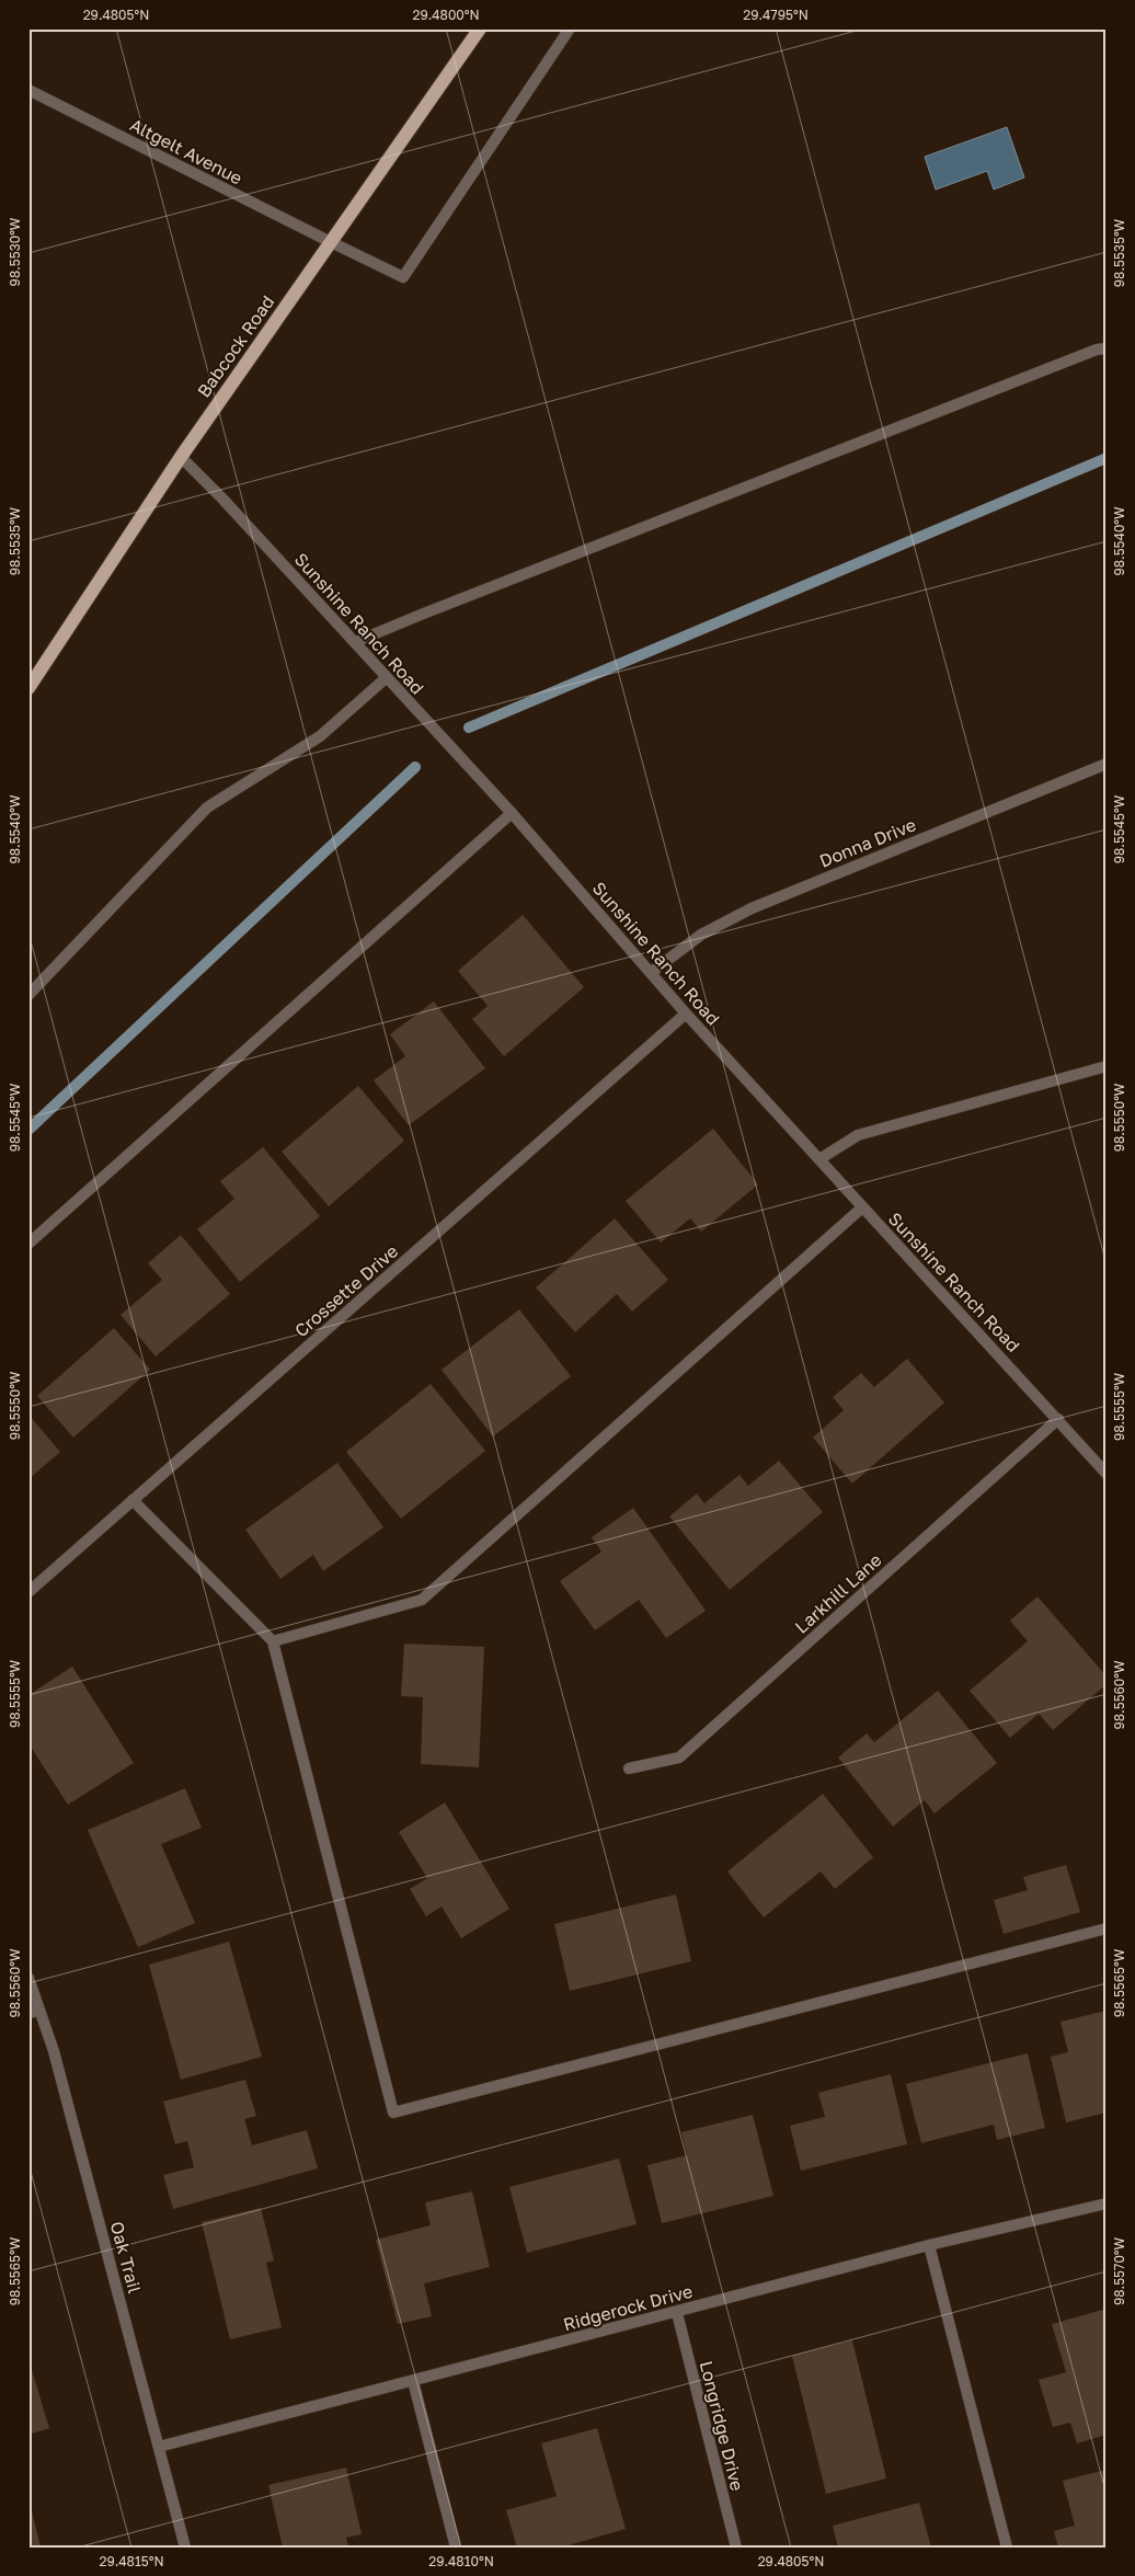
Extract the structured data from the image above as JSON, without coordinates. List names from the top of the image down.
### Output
{
  "streets": {
    "main road": ["Babcock Road"],
    "street": [
      "Altgelt Avenue",
      "Sunshine Ranch Road",
      "Donna Drive",
      "Crossette Drive",
      "Larkhill Lane",
      "Oak Trail",
      "Ridgerock Drive",
      "Longridge Drive"
    ]
  },
  "crossings": [
    ["Altgelt Avenue", "Babcock Road"],
    ["Babcock Road", "Sunshine Ranch Road"],
    ["Sunshine Ranch Road", "Donna Drive"],
    ["Sunshine Ranch Road", "Crossette Drive"],
    ["Sunshine Ranch Road", "Larkhill Lane"],
    ["Oak Trail", "Ridgerock Drive"],
    ["Ridgerock Drive", "Longridge Drive"]
  ],
  "coordinates": [
    "29.4805°N",
    "29.4800°N",
    "29.4795°N",
    "98.5530°W",
    "98.5535°W",
    "98.5540°W",
    "98.5545°W",
    "98.5550°W",
    "98.5555°W",
    "98.5560°W",
    "98.5565°W",
    "98.5570°W",
    "29.4815°N",
    "29.4810°N"
  ]
}
